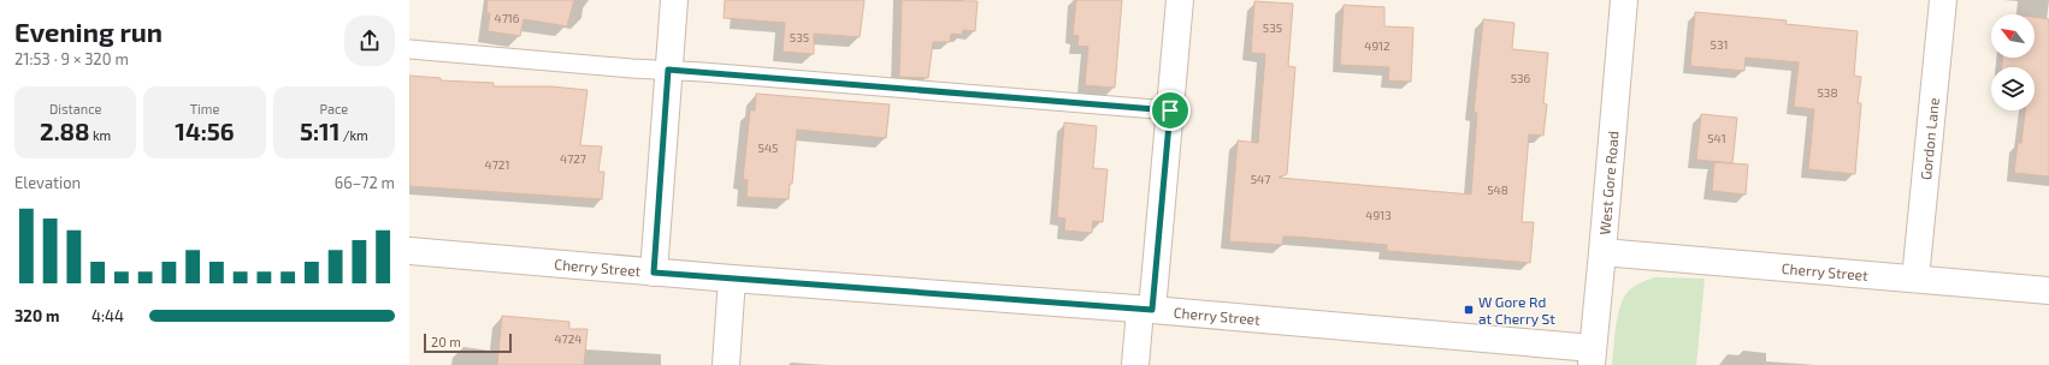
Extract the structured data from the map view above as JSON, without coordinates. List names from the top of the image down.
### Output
{
  "streets": {
    "street": ["Gordon Lane", "West Gore Road", "Cherry Street"]
  },
  "crossings": [
    ["Gordon Lane", "Cherry Street"],
    ["West Gore Road", "Cherry Street"]
  ],
  "places": {
    "transit": ["W Gore Rd at Cherry St"]
  },
  "house_numbers": [
    "4716",
    "535",
    "535",
    "531",
    "4912",
    "536",
    "538",
    "541",
    "545",
    "4727",
    "4721",
    "547",
    "548",
    "4913",
    "4724"
  ],
  "scale_bar": "20 m",
  "north": "top left",
  "page": {
    "heading": ["Evening run", "21:53 · 9 × 320 m"],
    "stats": [
      ["Distance", "2.88 km"],
      ["Time", "14:56"],
      ["Pace", "5:11 /km"]
    ],
    "chart": ["Elevation", "66–72 m"],
    "list": [
      {
        "name": "320 m",
        "note": "4:44"
      }
    ],
    "scale": "20 m"
  }
}
